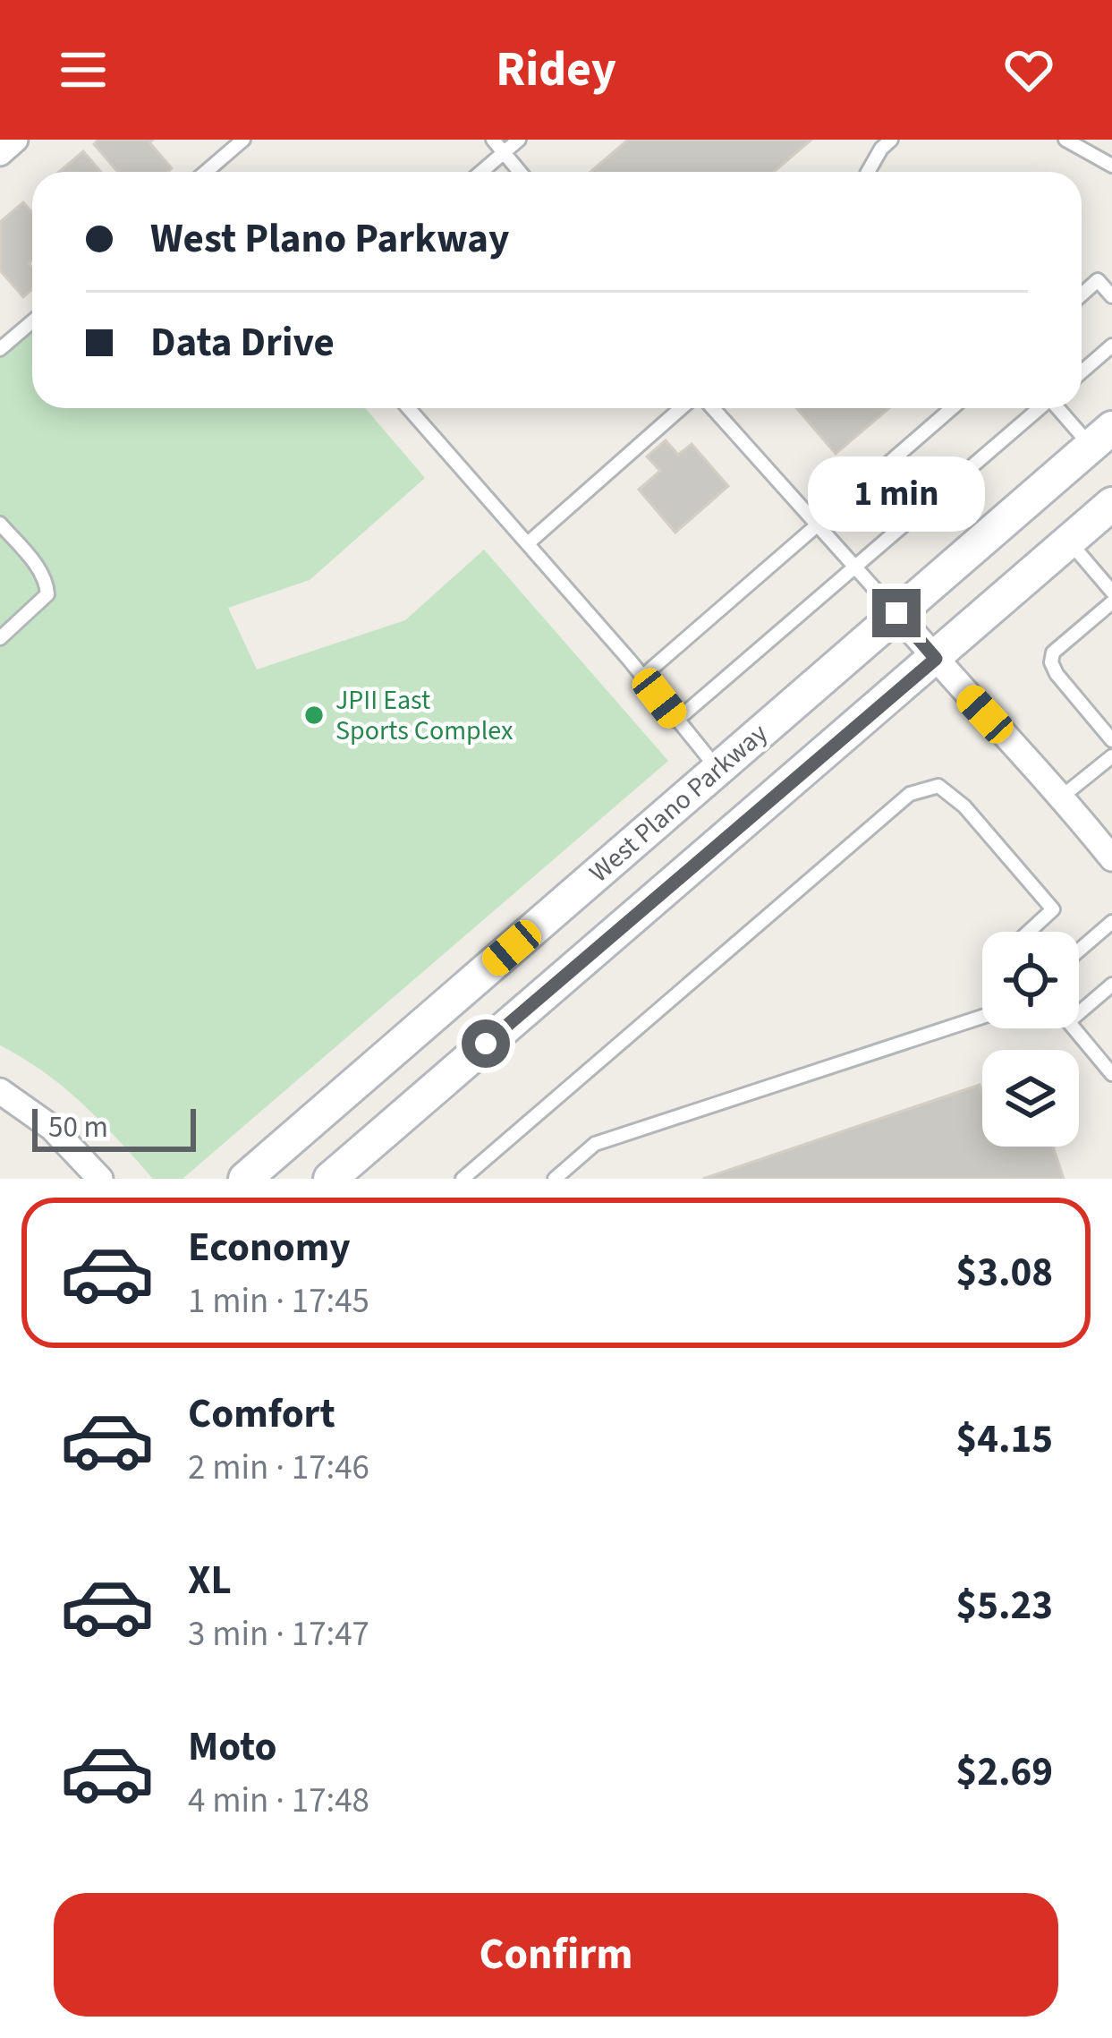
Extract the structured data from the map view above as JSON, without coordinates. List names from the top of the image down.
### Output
{
  "streets": {
    "main road": ["West Plano Parkway"]
  },
  "places": ["JPII East Sports Complex"],
  "scale_bar": "50 m",
  "page": {
    "header": "Ridey",
    "banner": ["West Plano Parkway", "Data Drive"],
    "bubble": "1 min",
    "scale": "50 m",
    "list": [
      {
        "name": "Economy",
        "note": "1 min · 17:45",
        "value": "$3.08"
      },
      {
        "name": "Comfort",
        "note": "2 min · 17:46",
        "value": "$4.15"
      },
      {
        "name": "XL",
        "note": "3 min · 17:47",
        "value": "$5.23"
      },
      {
        "name": "Moto",
        "note": "4 min · 17:48",
        "value": "$2.69"
      }
    ],
    "buttons": "Confirm"
  }
}
